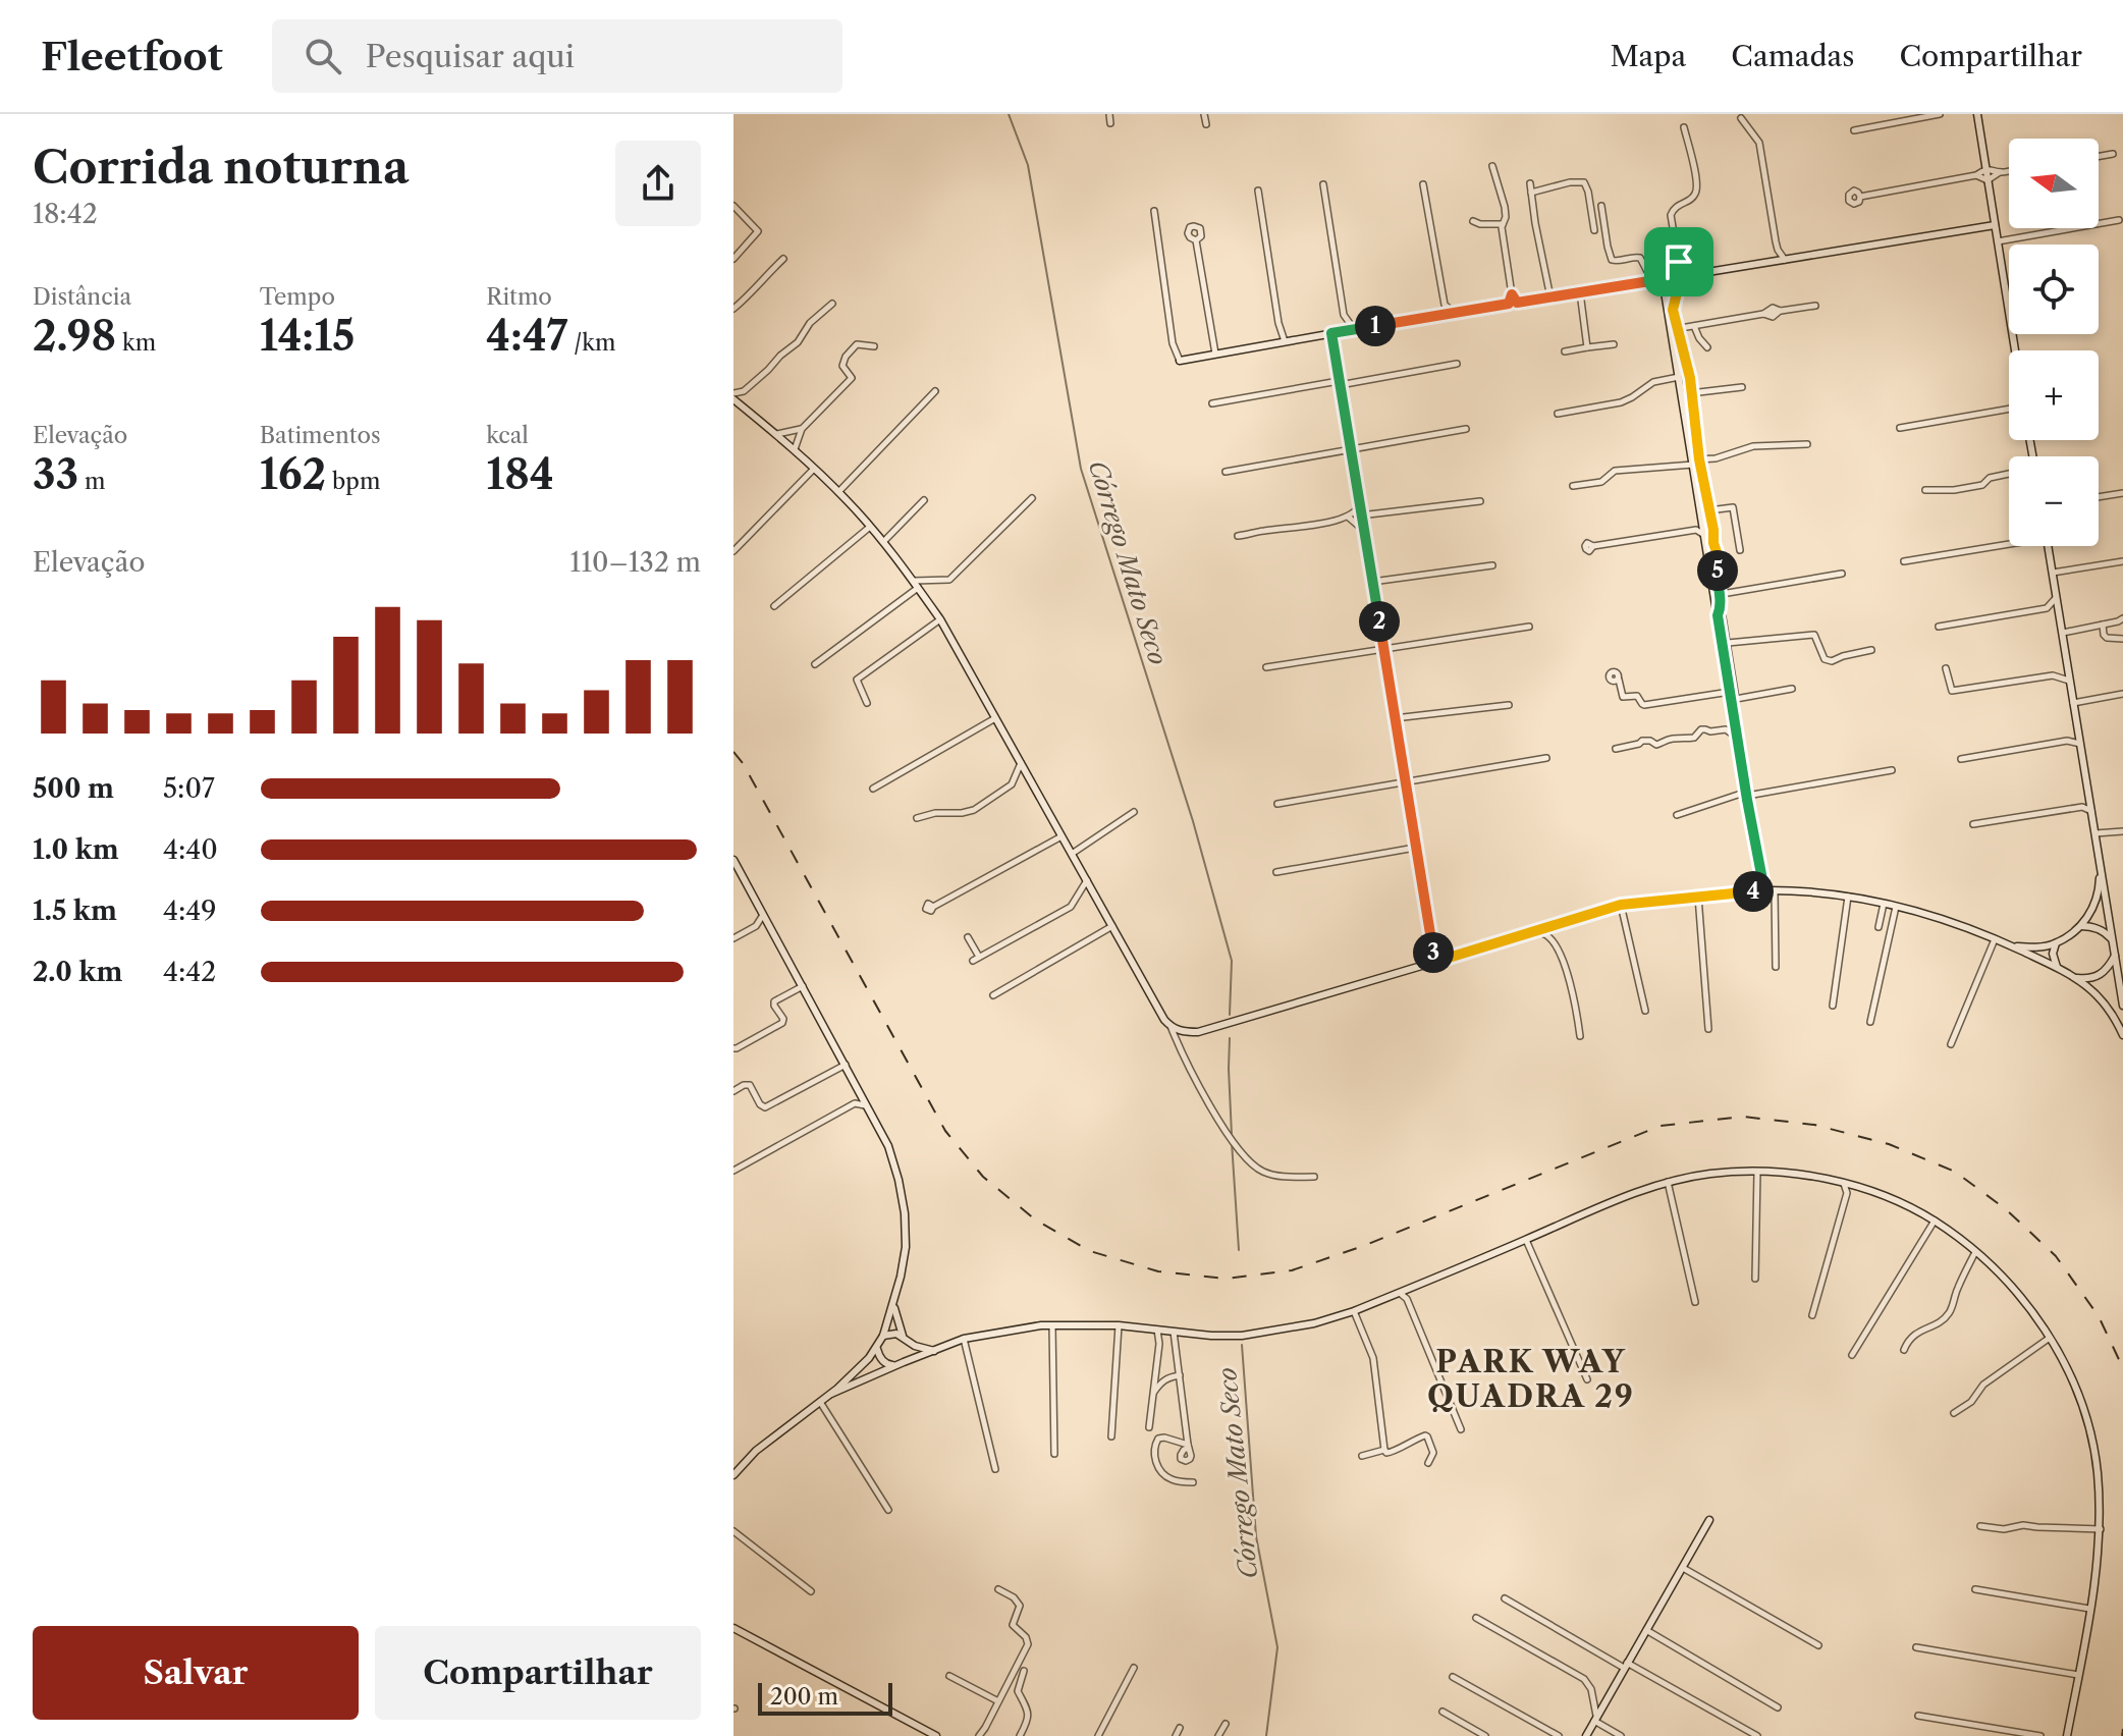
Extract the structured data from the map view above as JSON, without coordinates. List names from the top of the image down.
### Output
{
  "districts": ["PARK WAY QUADRA 29"],
  "water": ["Córrego Mato Seco"],
  "scale_bar": "200 m",
  "north": "left",
  "page": {
    "header": "Fleetfoot",
    "search": "Pesquisar aqui",
    "nav": ["Mapa", "Camadas", "Compartilhar"],
    "heading": ["Corrida noturna", "18:42"],
    "map_buttons": ["+", "−"],
    "stats": [
      ["Distância", "2.98 km"],
      ["Tempo", "14:15"],
      ["Ritmo", "4:47 /km"],
      ["Elevação", "33 m"],
      ["Batimentos", "162 bpm"],
      ["kcal", "184"]
    ],
    "pins": [
      "1",
      "5",
      "2",
      "4",
      "3"
    ],
    "chart": ["Elevação", "110–132 m"],
    "list": [
      {
        "name": "500 m",
        "note": "5:07"
      },
      {
        "name": "1.0 km",
        "note": "4:40"
      },
      {
        "name": "1.5 km",
        "note": "4:49"
      },
      {
        "name": "2.0 km",
        "note": "4:42"
      }
    ],
    "buttons": ["Salvar", "Compartilhar"],
    "scale": "200 m"
  }
}
